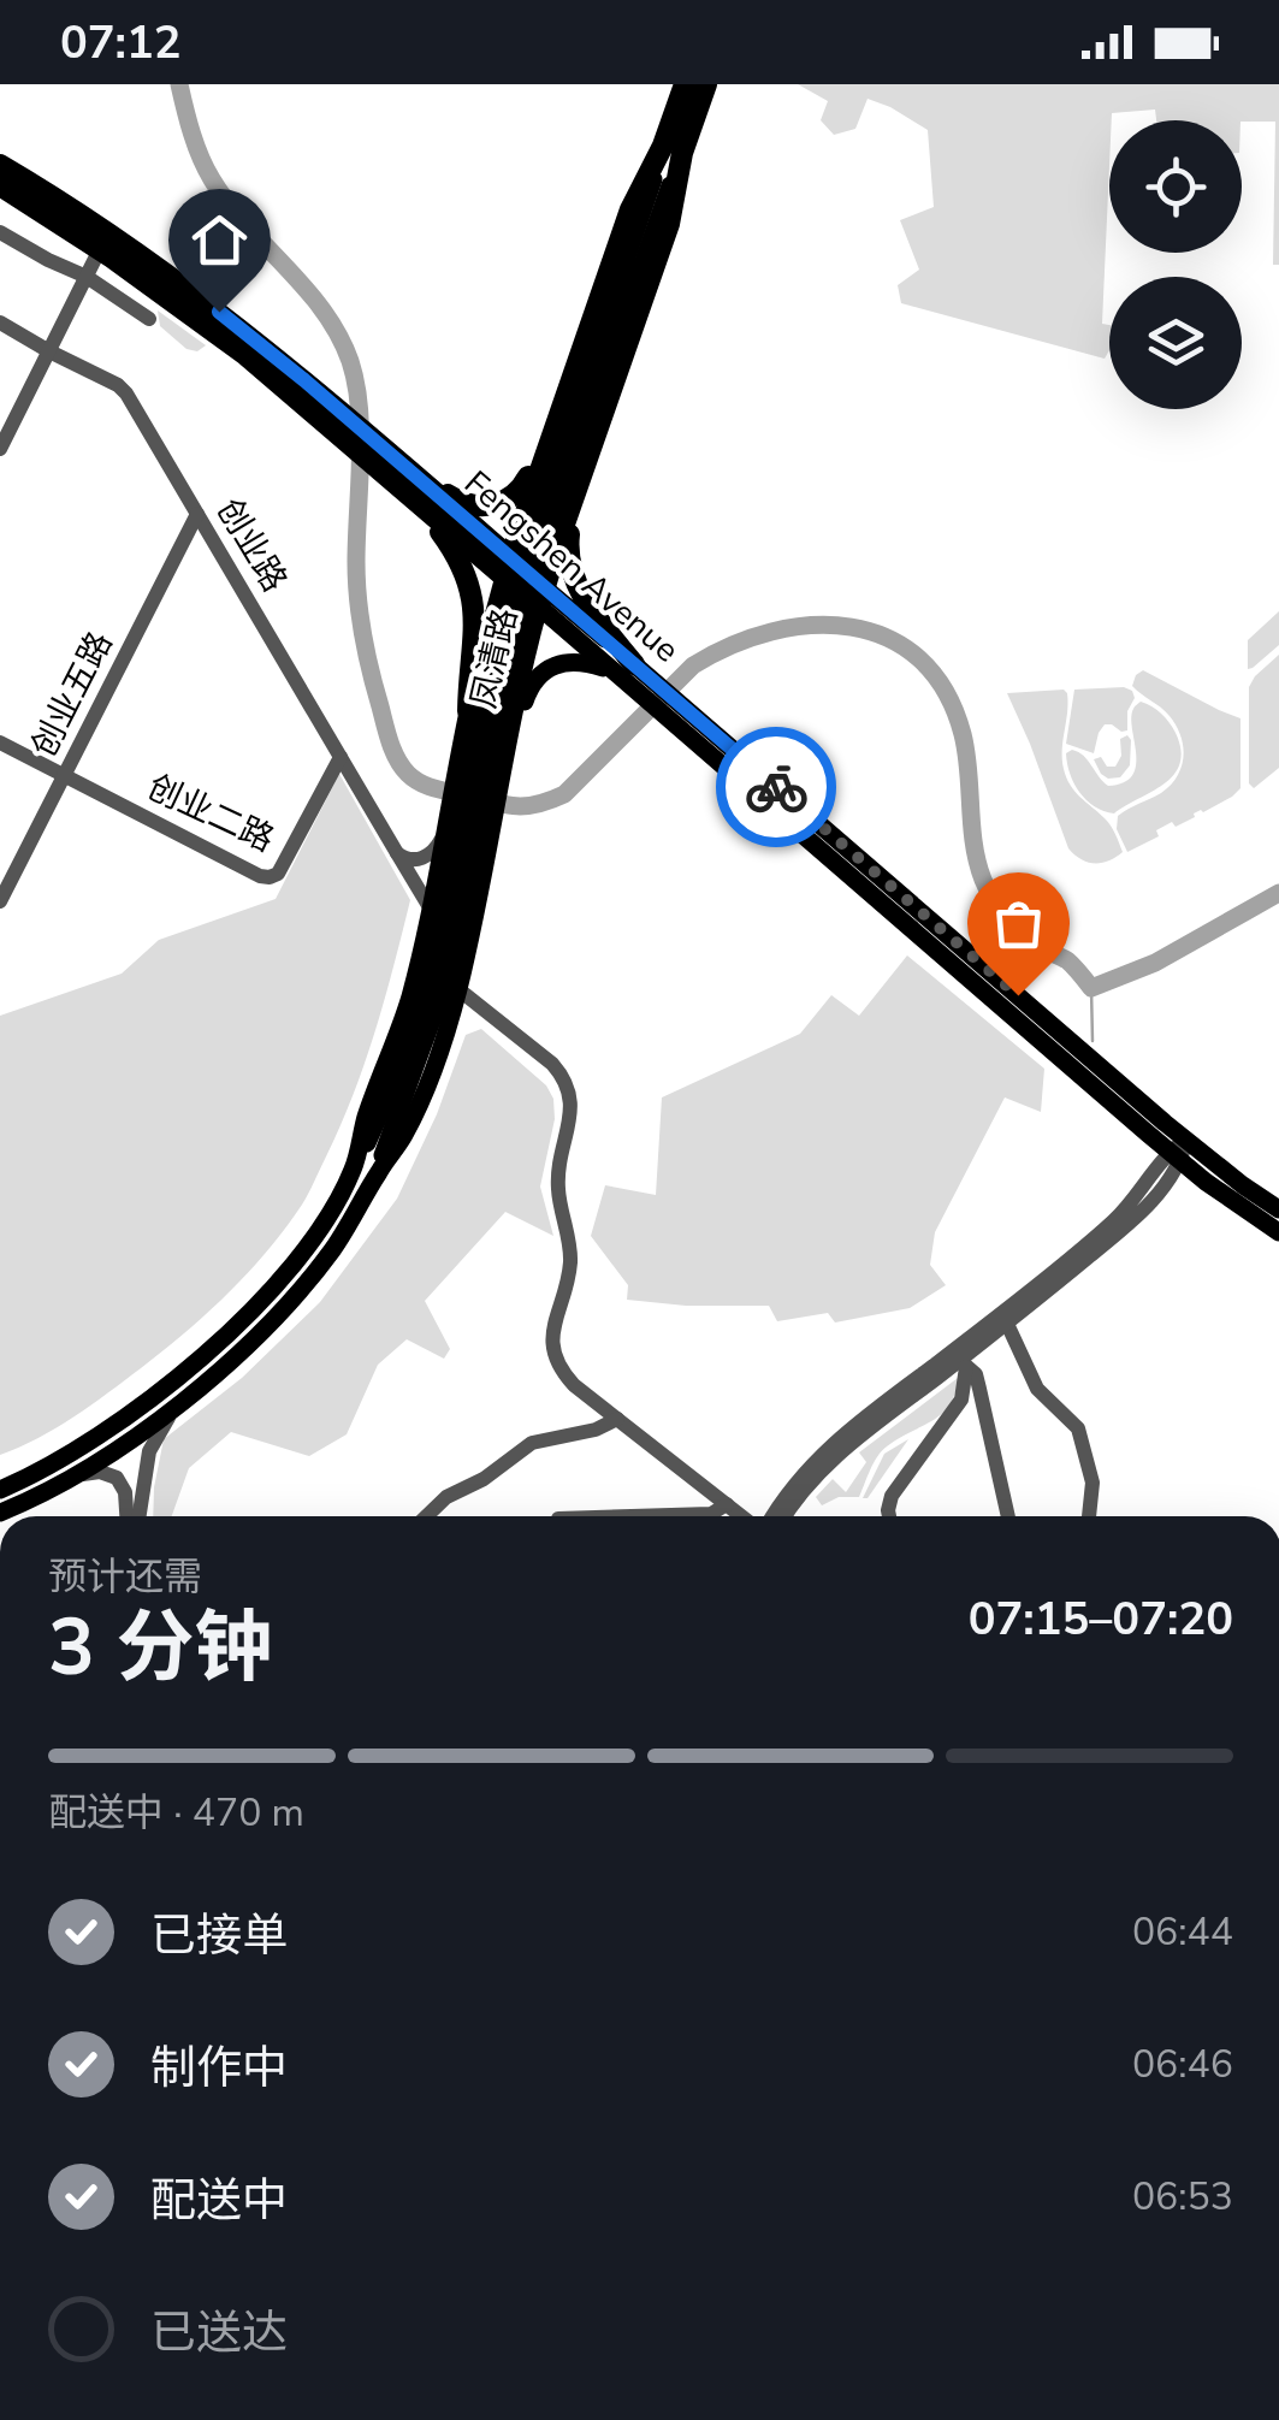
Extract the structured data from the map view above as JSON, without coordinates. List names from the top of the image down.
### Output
{
  "streets": {
    "highway": ["Fengshen Avenue", "凤清路"],
    "street": ["创业路", "创业五路", "创业二路"]
  },
  "crossings": [
    ["创业路", "凤清路"],
    ["创业路", "创业五路"],
    ["创业路", "创业二路"],
    ["Fengshen Avenue", "凤清路"],
    ["创业五路", "创业二路"]
  ],
  "page": {
    "status": "07:12",
    "heading": ["3 分钟", "预计还需", "07:15–07:20"],
    "bar": "配送中 · 470 m",
    "list": [
      ["已接单", "06:44"],
      ["制作中", "06:46"],
      ["配送中", "06:53"],
      "已送达"
    ]
  }
}
